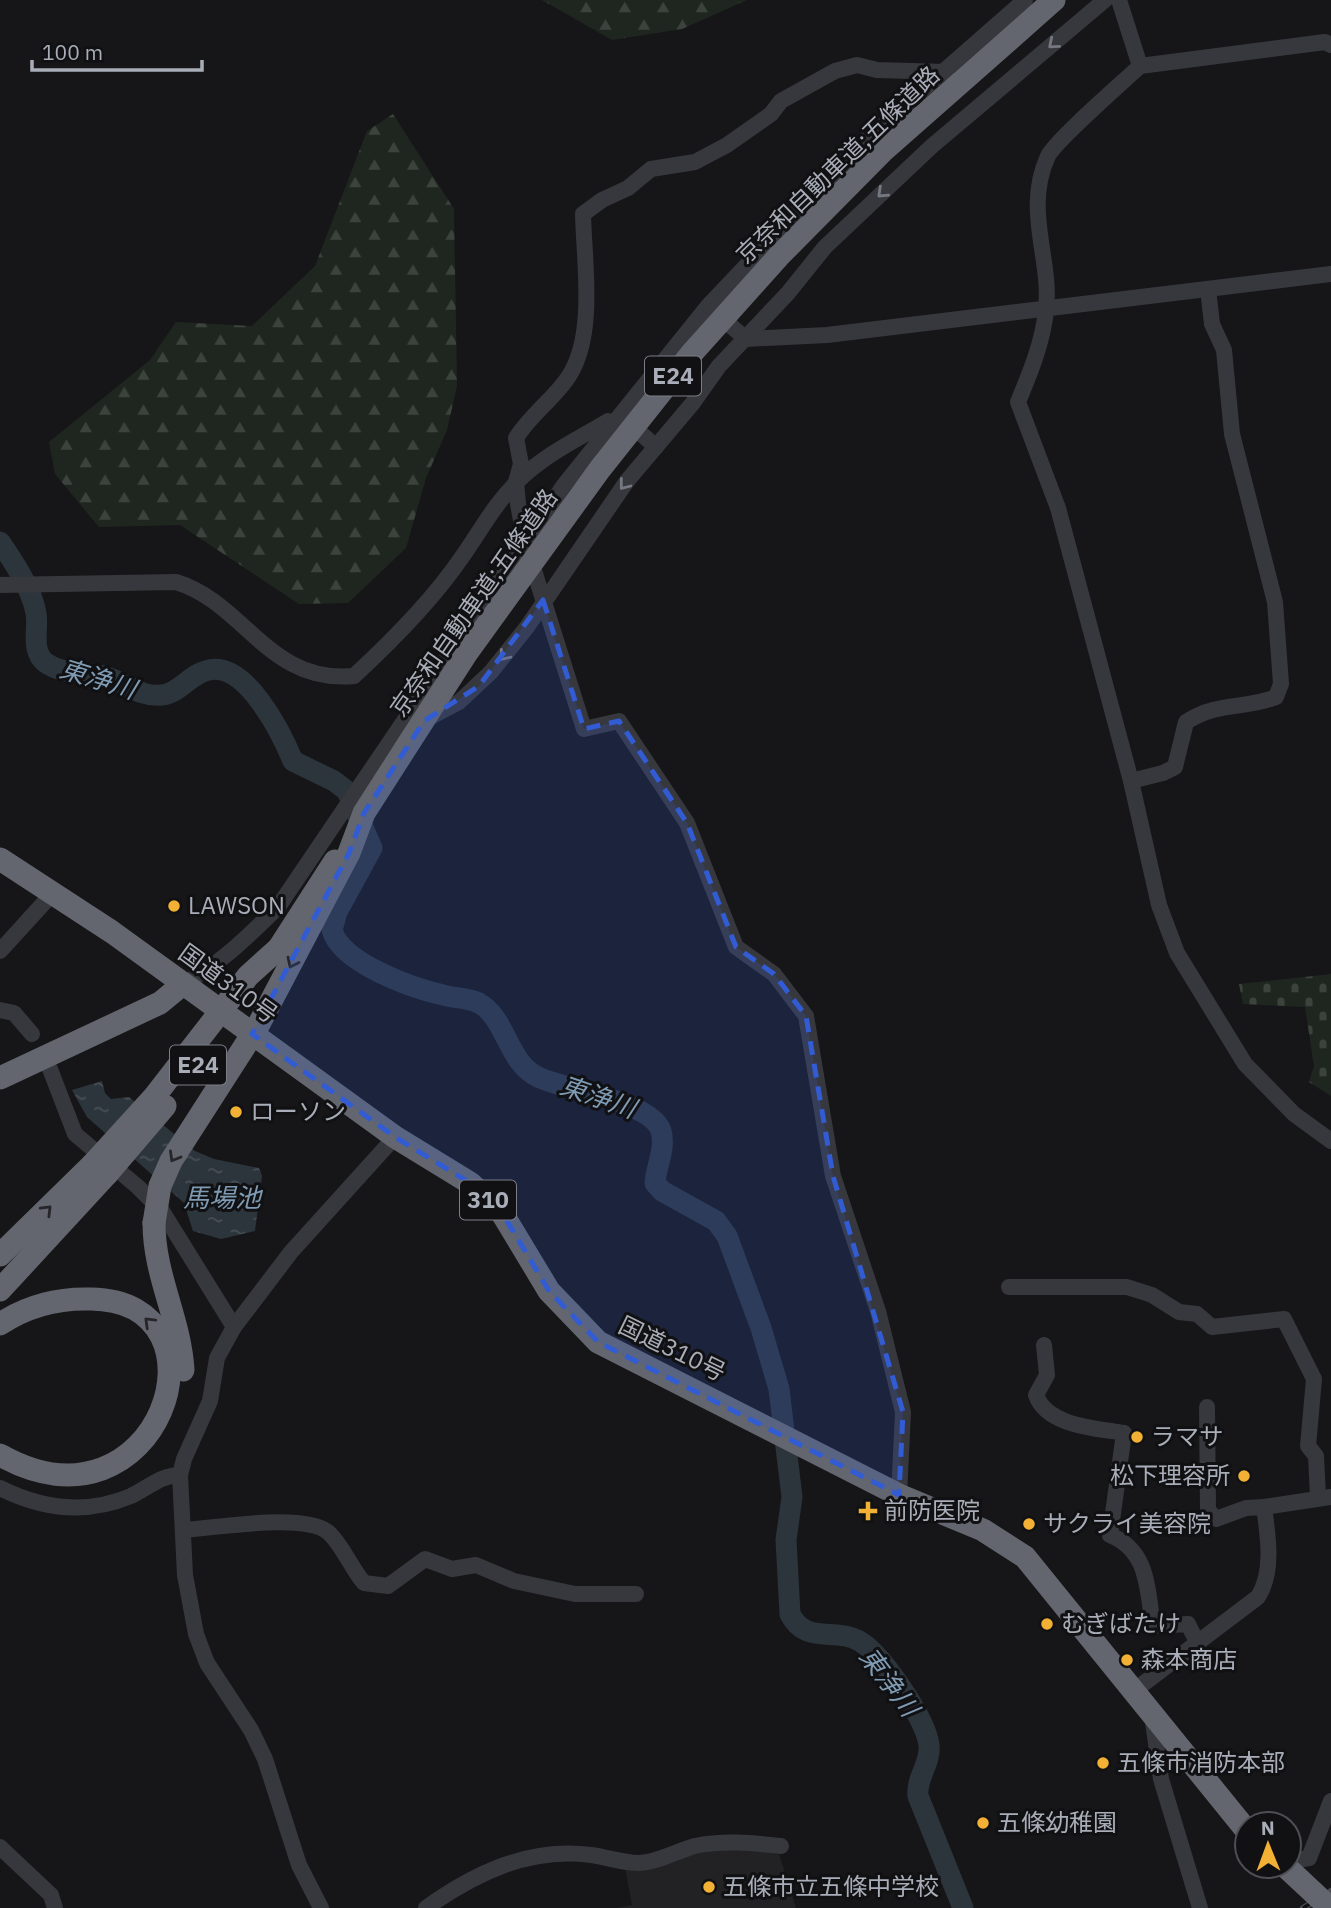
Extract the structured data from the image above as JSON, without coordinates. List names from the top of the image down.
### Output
{
  "streets": {
    "highway": [
      "京奈和自動車道;五條道路",
      "E24",
      "国道310号",
      "310"
    ]
  },
  "water": ["東浄川", "馬場池"],
  "places": {
    "other": [
      "LAWSON",
      "ローソン",
      "ラマサ",
      "松下理容所",
      "サクライ美容院",
      "むぎばたけ",
      "森本商店",
      "五條市消防本部",
      "五條幼稚園",
      "五條市立五條中学校"
    ],
    "health": ["前防医院"]
  },
  "scale_bar": "100 m",
  "north": "top"
}
